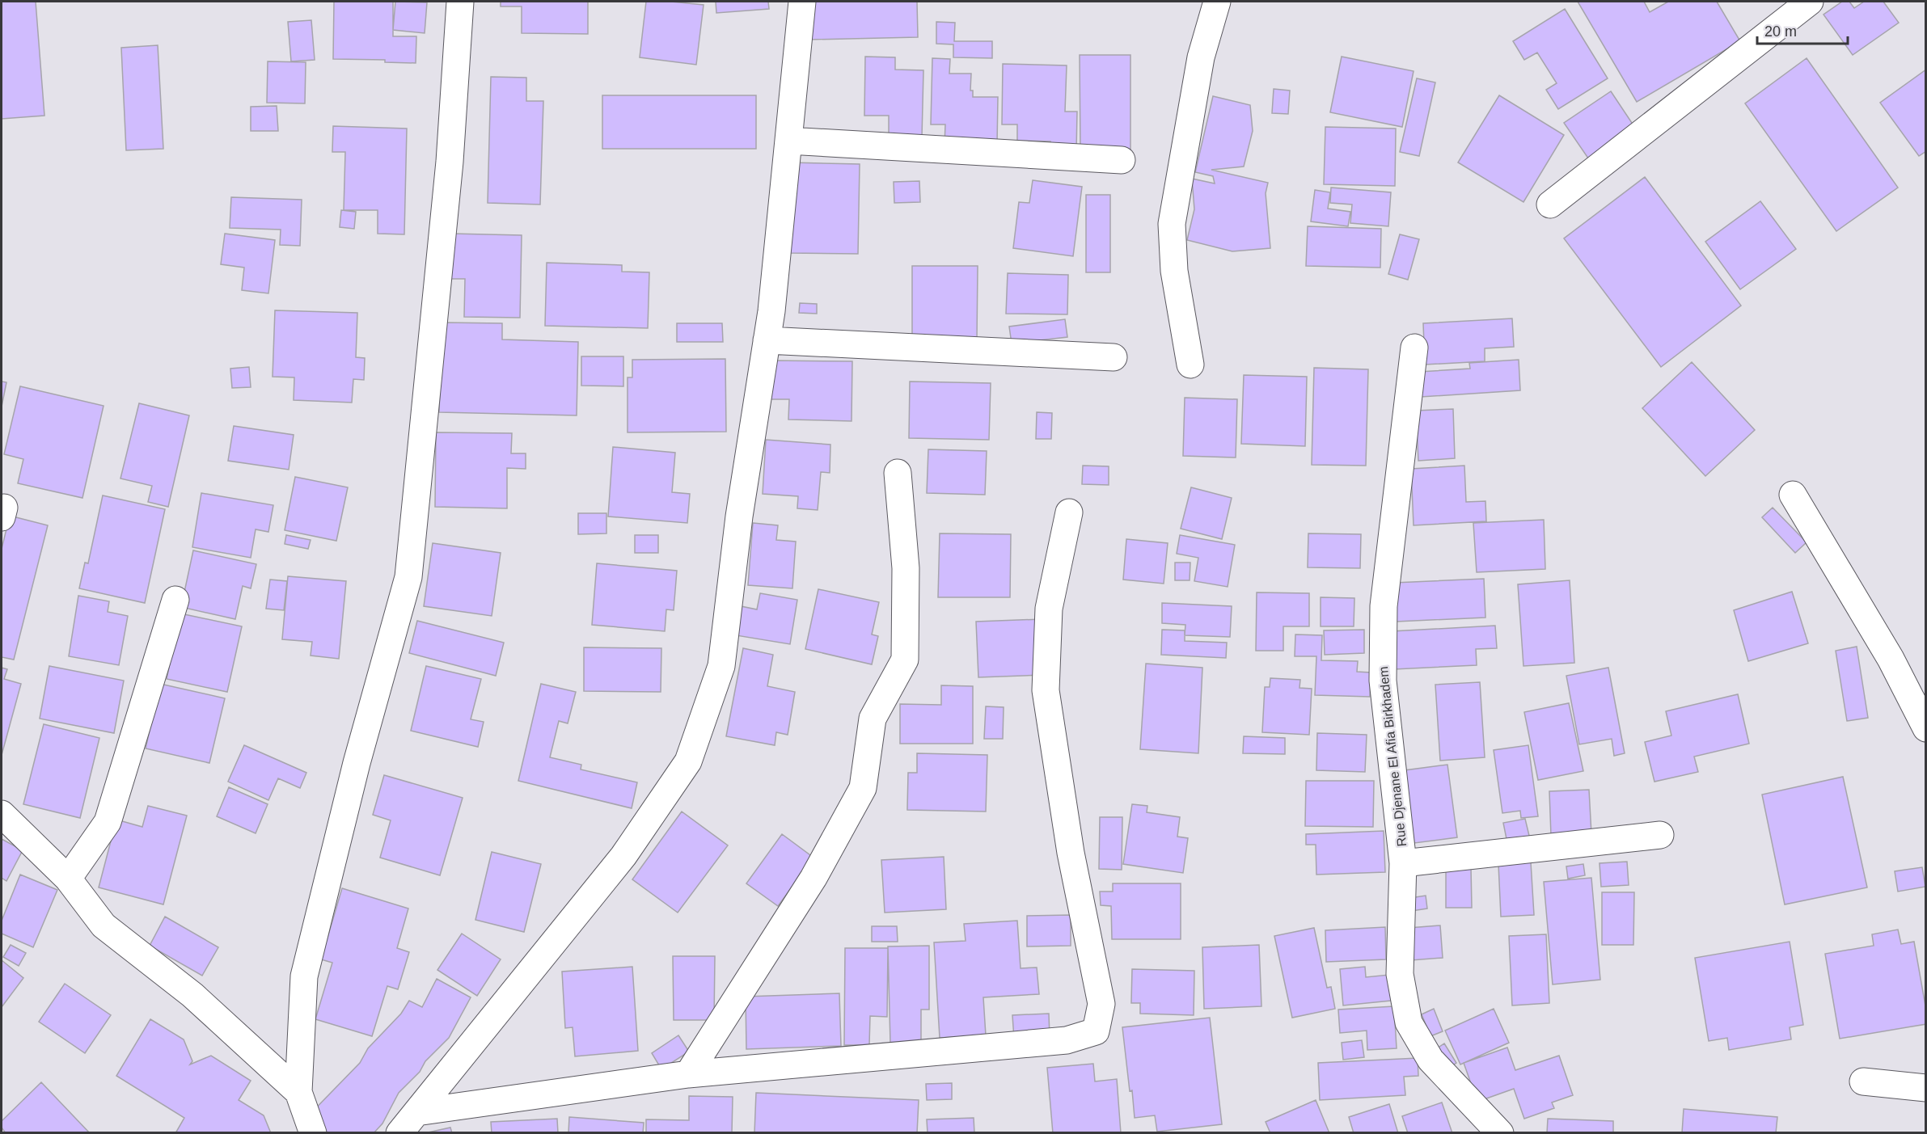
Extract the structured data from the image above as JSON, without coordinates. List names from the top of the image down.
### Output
{
  "streets": {
    "street": ["Rue Djenane El Afia Birkhadem"]
  },
  "scale_bar": "20 m"
}
